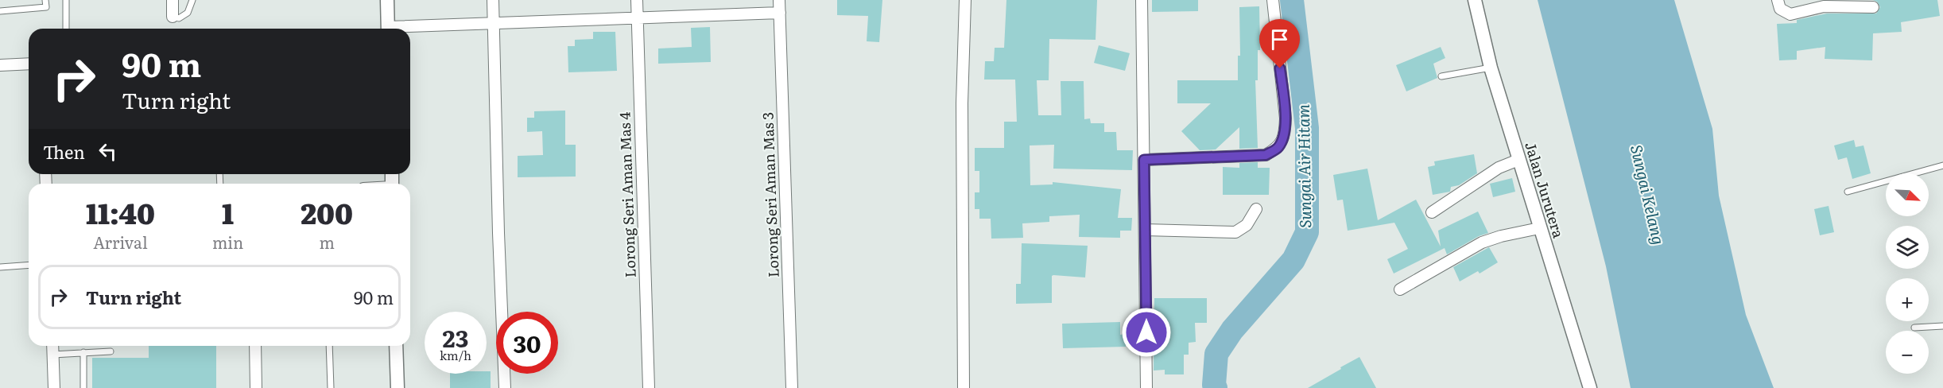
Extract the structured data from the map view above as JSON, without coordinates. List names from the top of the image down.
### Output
{
  "streets": {
    "street": ["Jalan Jurutera", "Lorong Seri Aman Mas 4", "Lorong Seri Aman Mas 3"]
  },
  "water": ["Sungai Air Hitam", "Sungai Kelang"],
  "north": "bottom right",
  "page": {
    "turn": ["90 m", "Turn right"],
    "then": "Then",
    "map_buttons": ["+", "−"],
    "eta": [
      "11:40",
      "Arrival",
      "1",
      "min",
      "200",
      "m"
    ],
    "list": [
      {
        "name": "Turn right",
        "value": "90 m"
      }
    ],
    "speed": "23 km/h",
    "limit": "30"
  }
}
